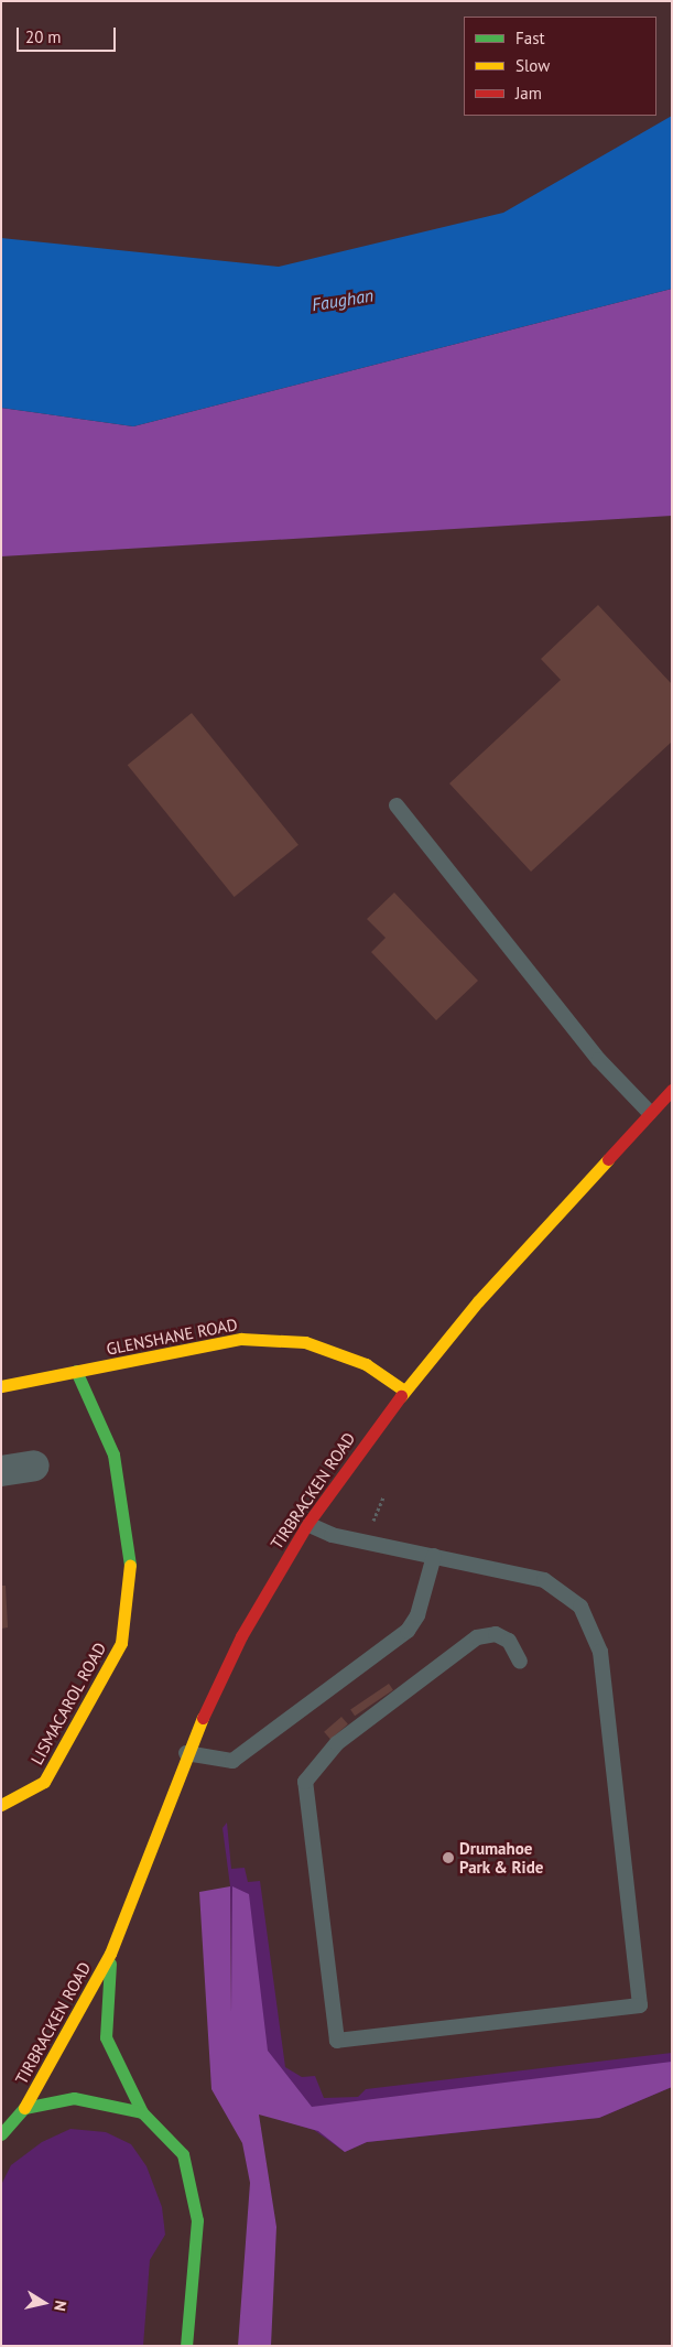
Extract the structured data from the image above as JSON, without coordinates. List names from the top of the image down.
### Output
{
  "streets": {
    "main road": ["GLENSHANE ROAD", "TIRBRACKEN ROAD", "LISMACAROL ROAD"]
  },
  "crossings": [
    ["GLENSHANE ROAD", "TIRBRACKEN ROAD"],
    ["GLENSHANE ROAD", "LISMACAROL ROAD"]
  ],
  "water": ["Faughan"],
  "places": ["Drumahoe Park & Ride"],
  "legend": ["Fast", "Slow", "Jam"],
  "scale_bar": "20 m",
  "north": "right"
}
